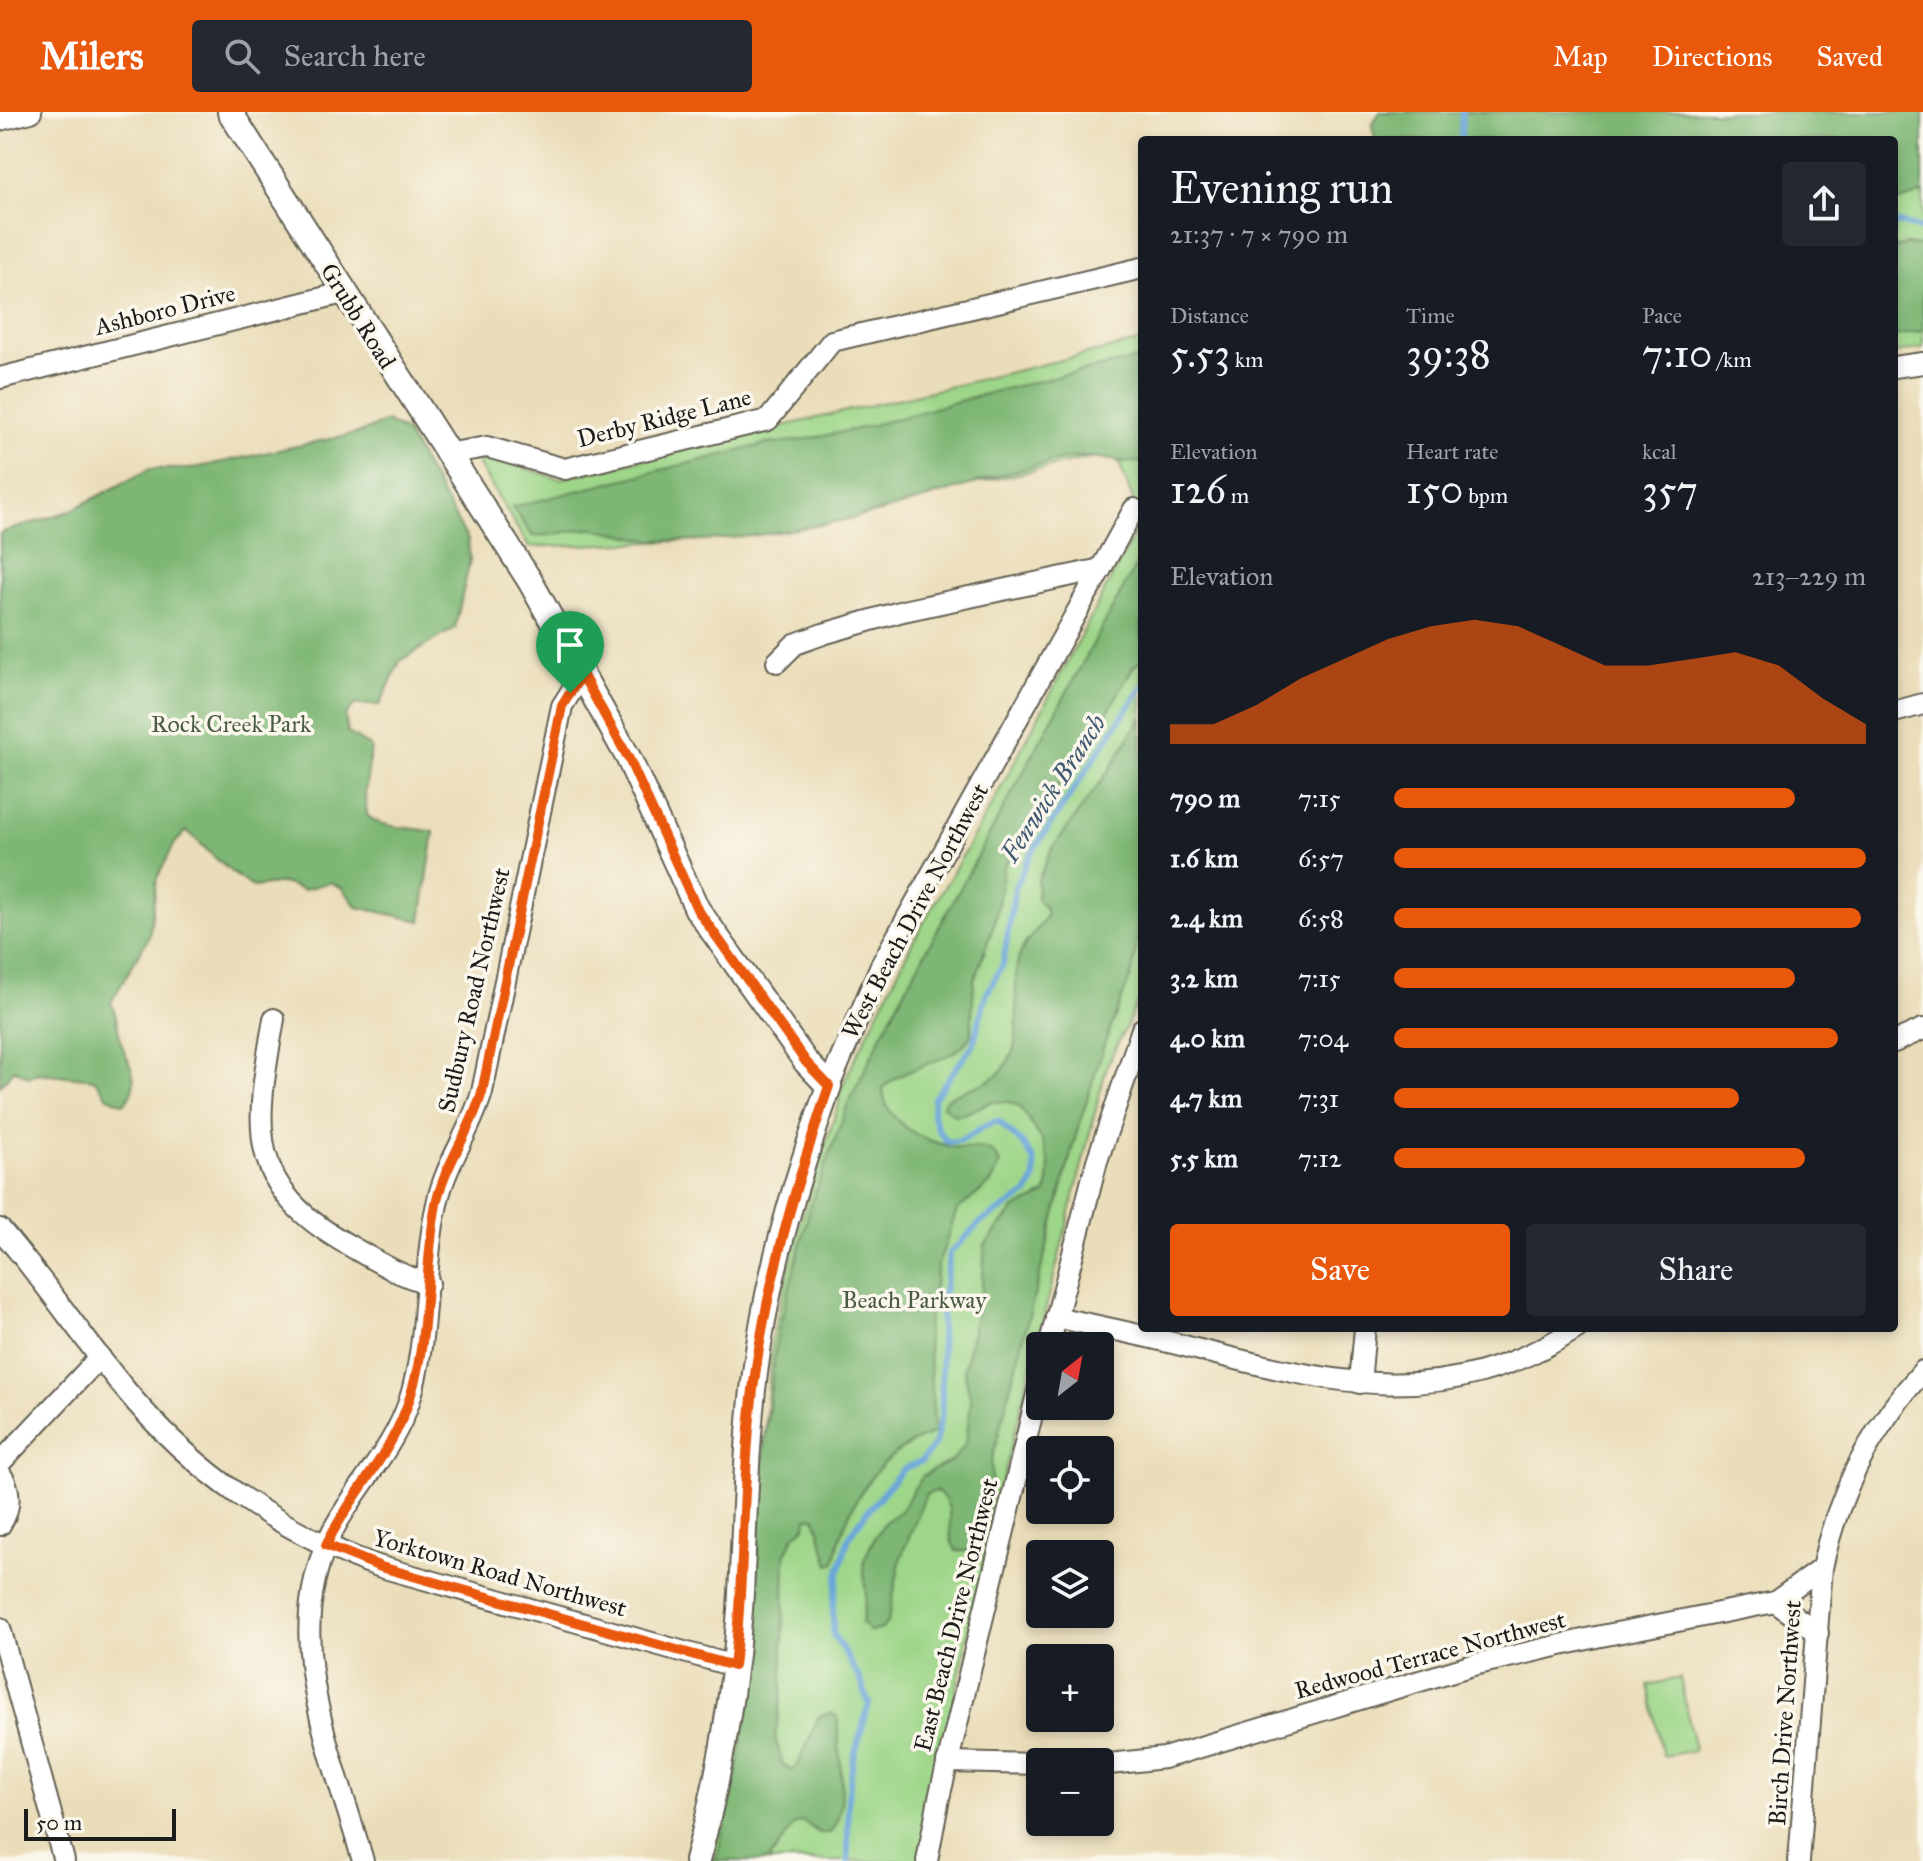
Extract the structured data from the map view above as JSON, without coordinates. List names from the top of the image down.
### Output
{
  "streets": {
    "street": [
      "Ashboro Drive",
      "Grubb Road",
      "Derby Ridge Lane",
      "West Beach Drive Northwest",
      "Sudbury Road Northwest",
      "Yorktown Road Northwest",
      "East Beach Drive Northwest",
      "Redwood Terrace Northwest",
      "Birch Drive Northwest"
    ]
  },
  "crossings": [
    ["Ashboro Drive", "Grubb Road"],
    ["Grubb Road", "Derby Ridge Lane"],
    ["Grubb Road", "West Beach Drive Northwest"],
    ["Grubb Road", "Sudbury Road Northwest"],
    ["West Beach Drive Northwest", "Yorktown Road Northwest"],
    ["Sudbury Road Northwest", "Yorktown Road Northwest"],
    ["Redwood Terrace Northwest", "Birch Drive Northwest"]
  ],
  "water": ["Fenwick Branch"],
  "parks": ["Rock Creek Park", "Beach Parkway"],
  "scale_bar": "50 m",
  "north": "top right",
  "page": {
    "header": "Milers",
    "search": "Search here",
    "nav": ["Map", "Directions", "Saved"],
    "heading": ["Evening run", "21:37 · 7 × 790 m"],
    "stats": [
      ["Distance", "5.53 km"],
      ["Time", "39:38"],
      ["Pace", "7:10 /km"],
      ["Elevation", "126 m"],
      ["Heart rate", "150 bpm"],
      ["kcal", "357"]
    ],
    "chart": ["Elevation", "213–229 m"],
    "list": [
      {
        "name": "790 m",
        "note": "7:15"
      },
      {
        "name": "1.6 km",
        "note": "6:57"
      },
      {
        "name": "2.4 km",
        "note": "6:58"
      },
      {
        "name": "3.2 km",
        "note": "7:15"
      },
      {
        "name": "4.0 km",
        "note": "7:04"
      },
      {
        "name": "4.7 km",
        "note": "7:31"
      },
      {
        "name": "5.5 km",
        "note": "7:12"
      }
    ],
    "buttons": ["Save", "Share"],
    "map_buttons": ["+", "−"],
    "scale": "50 m"
  }
}
